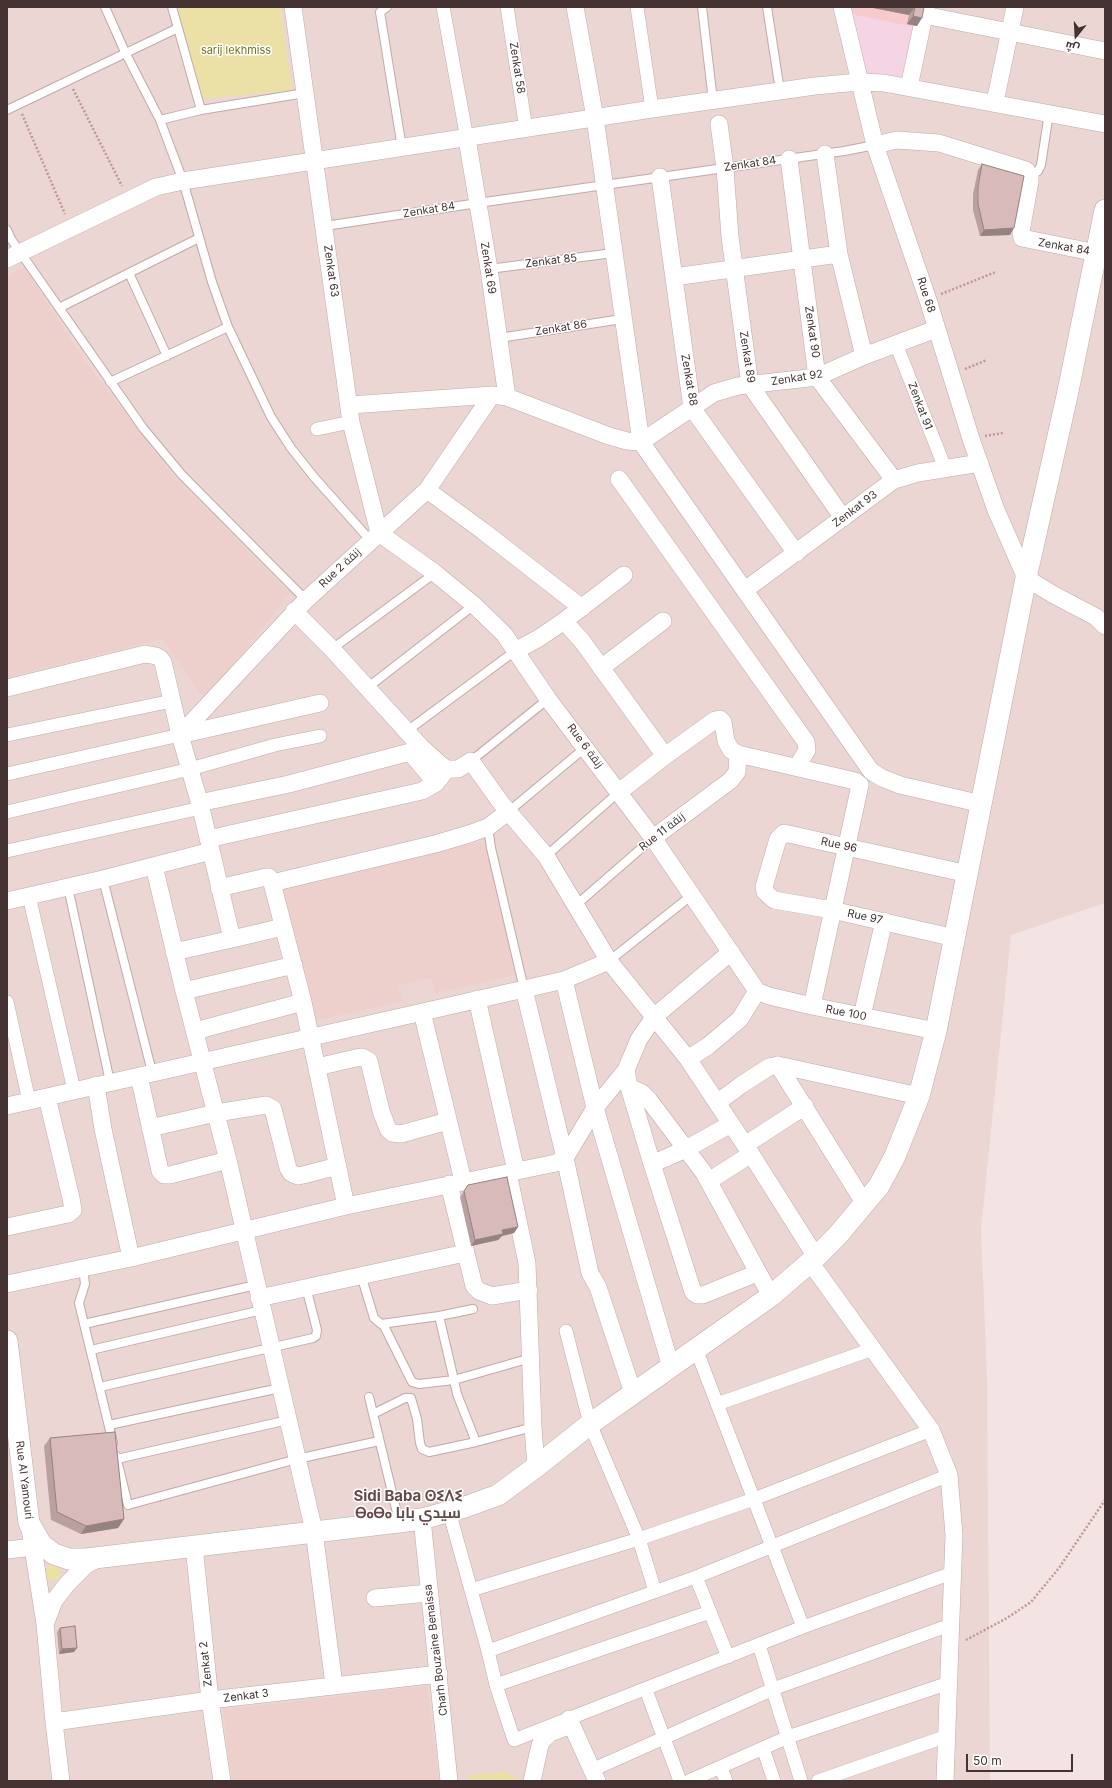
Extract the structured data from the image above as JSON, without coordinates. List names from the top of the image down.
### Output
{
  "streets": {
    "street": [
      "Zenkat 58",
      "Zenkat 84",
      "Zenkat 69",
      "Zenkat 63",
      "Rue 68",
      "Zenkat 90",
      "Zenkat 89",
      "Zenkat 92",
      "Zenkat 88",
      "Zenkat 91",
      "Zenkat 93",
      "Rue 2 زنقة",
      "Rue 6 زنقة",
      "Rue 11 زنقة",
      "Rue 96",
      "Rue 97",
      "Rue 100",
      "Rue Al Yamouri",
      "Charh Bouzaine Benaissa",
      "Zenkat 2",
      "Zenkat 3"
    ],
    "lane": ["Zenkat 85", "Zenkat 86"]
  },
  "crossings": [
    ["Zenkat 84", "Zenkat 69"],
    ["Zenkat 84", "Zenkat 63"],
    ["Zenkat 84", "Rue 68"],
    ["Zenkat 84", "Zenkat 90"],
    ["Zenkat 84", "Zenkat 89"],
    ["Zenkat 84", "Zenkat 88"],
    ["Zenkat 85", "Zenkat 69"],
    ["Zenkat 69", "Zenkat 86"],
    ["Zenkat 69", "Rue 2 زنقة"],
    ["Zenkat 63", "Rue 2 زنقة"],
    ["Zenkat 63", "Rue 6 زنقة"],
    ["Rue 68", "Zenkat 92"],
    ["Rue 68", "Zenkat 93"],
    ["Zenkat 90", "Zenkat 92"],
    ["Zenkat 90", "Zenkat 93"],
    ["Zenkat 89", "Zenkat 92"],
    ["Zenkat 89", "Zenkat 93"],
    ["Zenkat 92", "Zenkat 88"],
    ["Zenkat 92", "Zenkat 91"],
    ["Zenkat 88", "Zenkat 93"],
    ["Zenkat 91", "Zenkat 93"],
    ["Rue 2 زنقة", "Rue 6 زنقة"],
    ["Rue 6 زنقة", "Rue 11 زنقة"],
    ["Rue 6 زنقة", "Rue 100"],
    ["Rue 96", "Rue 97"],
    ["Charh Bouzaine Benaissa", "Zenkat 3"],
    ["Zenkat 2", "Zenkat 3"]
  ],
  "districts": ["Sidi Baba ⵙⵉⴷⵉ ⴱⴰⴱⴰ سيدي بابا"],
  "parks": ["sarij lekhmiss"],
  "scale_bar": "50 m",
  "north": "bottom"
}
